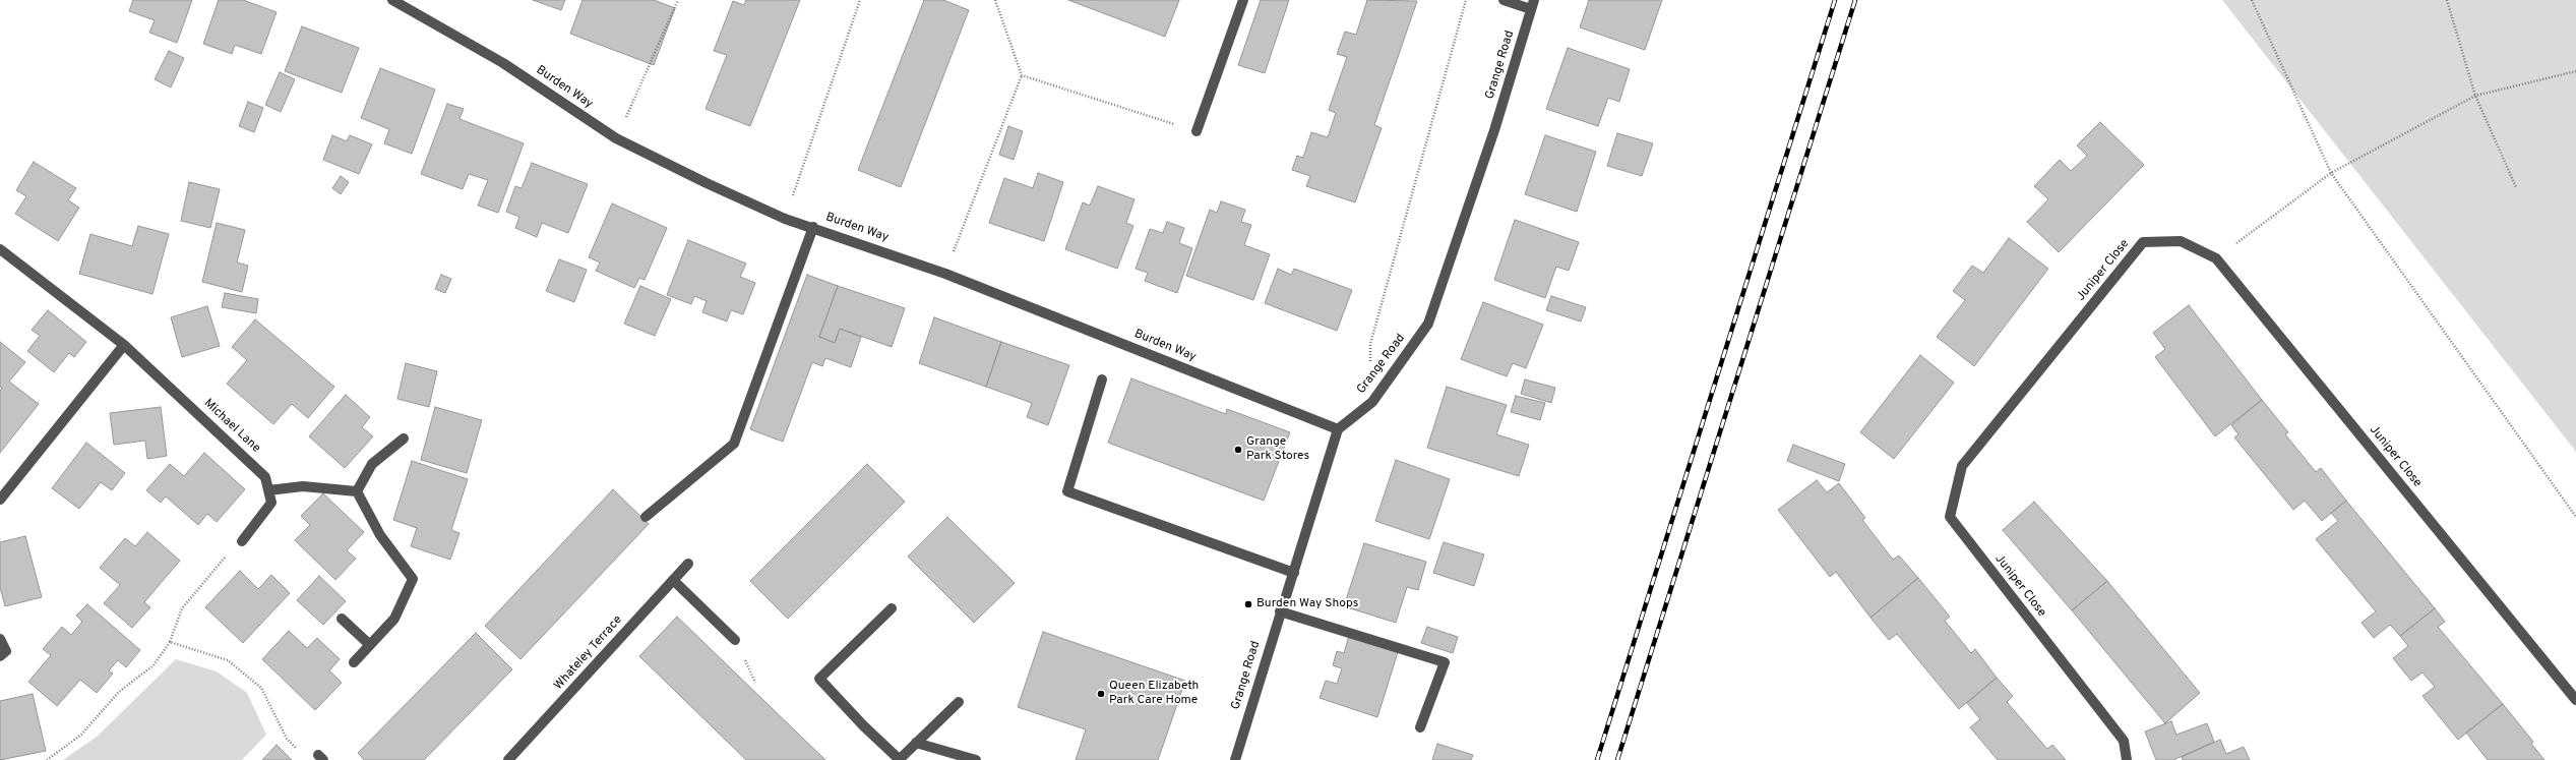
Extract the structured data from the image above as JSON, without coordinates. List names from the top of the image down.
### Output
{
  "streets": {
    "street": [
      "Grange Road",
      "Burden Way",
      "Juniper Close",
      "Michael Lane",
      "Whateley Terrace"
    ]
  },
  "crossings": [
    ["Grange Road", "Burden Way"]
  ],
  "places": ["Grange Park Stores", "Burden Way Shops", "Queen Elizabeth Park Care Home"]
}
